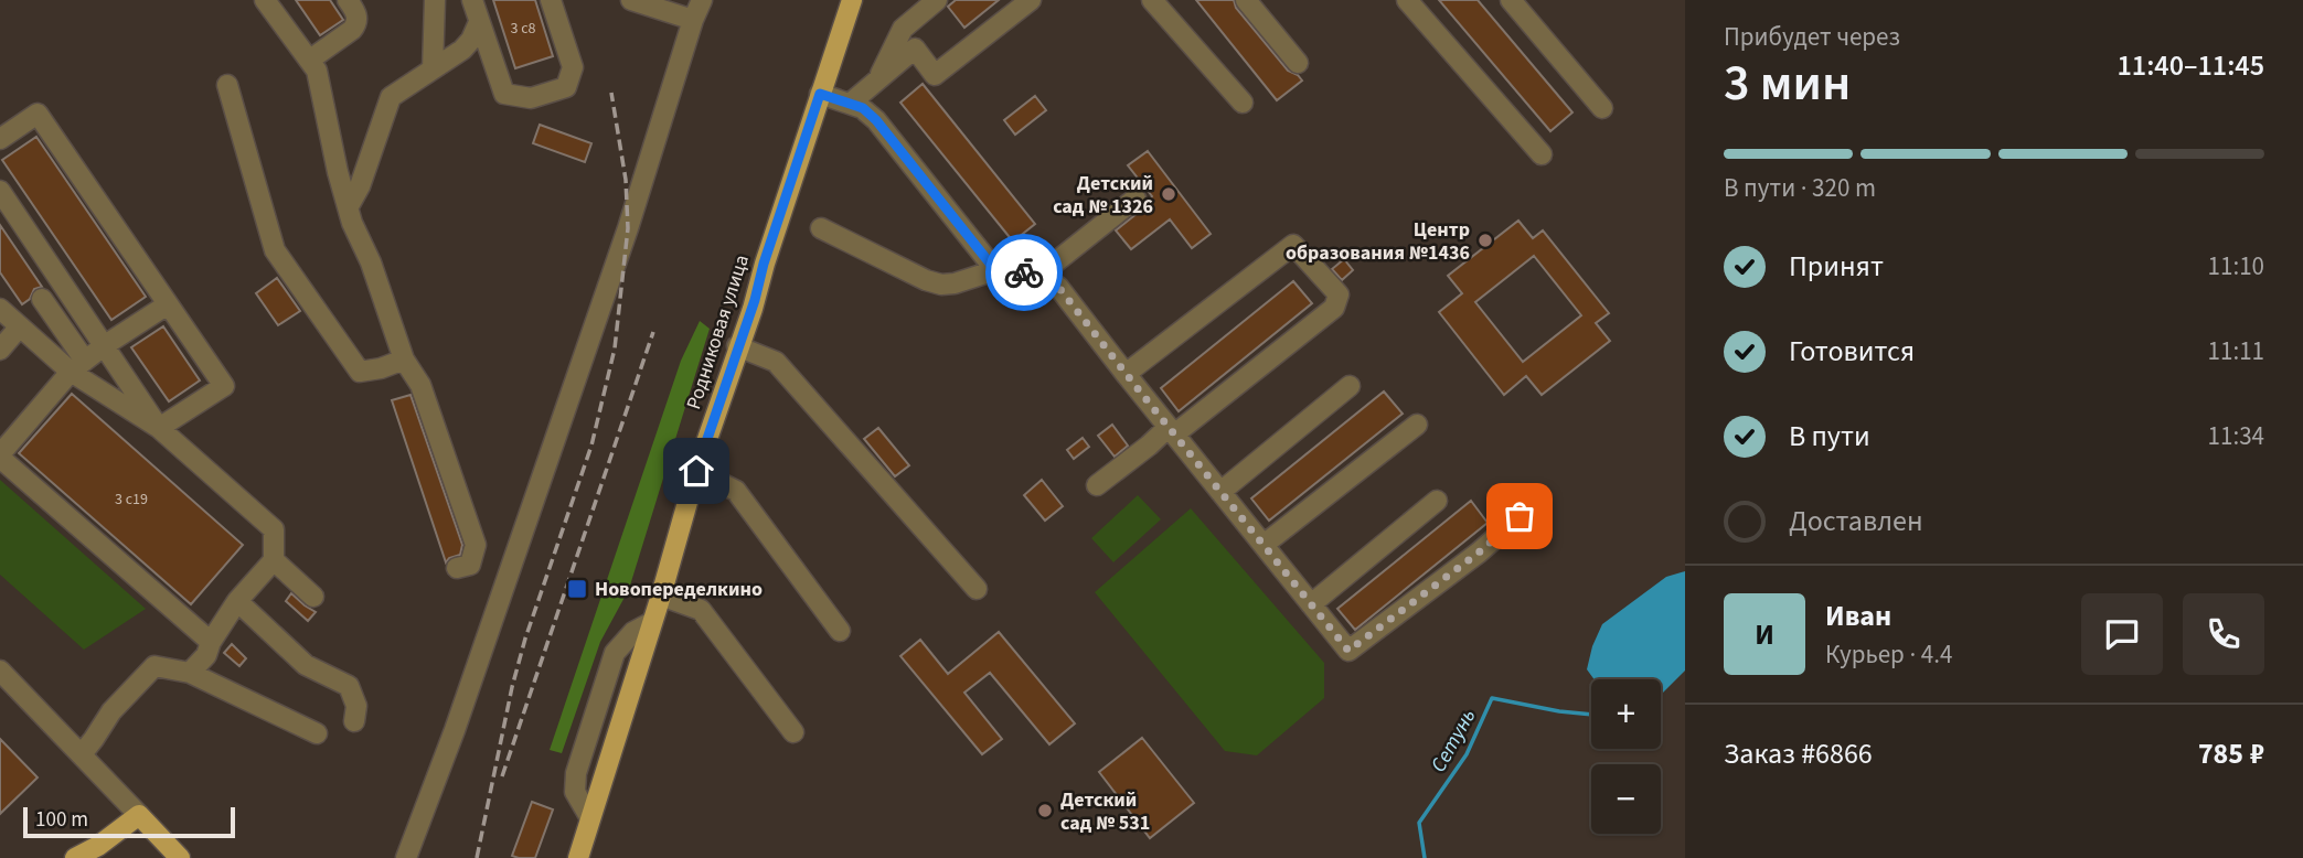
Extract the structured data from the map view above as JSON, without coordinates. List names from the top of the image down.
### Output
{
  "streets": {
    "main road": ["Родниковая улица"]
  },
  "water": ["Сетунь"],
  "places": {
    "other": ["Детский сад № 1326", "Центр образования №1436", "Детский сад № 531"],
    "transit": ["Новопеределкино"]
  },
  "house_numbers": ["3 c8", "3 c19"],
  "scale_bar": "100 m",
  "page": {
    "heading": ["3 мин", "Прибудет через", "11:40–11:45"],
    "panel": [
      "Иван",
      "Курьер · 4.4",
      "Заказ #6866",
      "785 ₽"
    ],
    "bar": "В пути · 320 m",
    "list": [
      ["Принят", "11:10"],
      ["Готовится", "11:11"],
      ["В пути", "11:34"],
      "Доставлен"
    ],
    "round": "И",
    "map_buttons": ["+", "−"],
    "scale": "100 m"
  }
}
